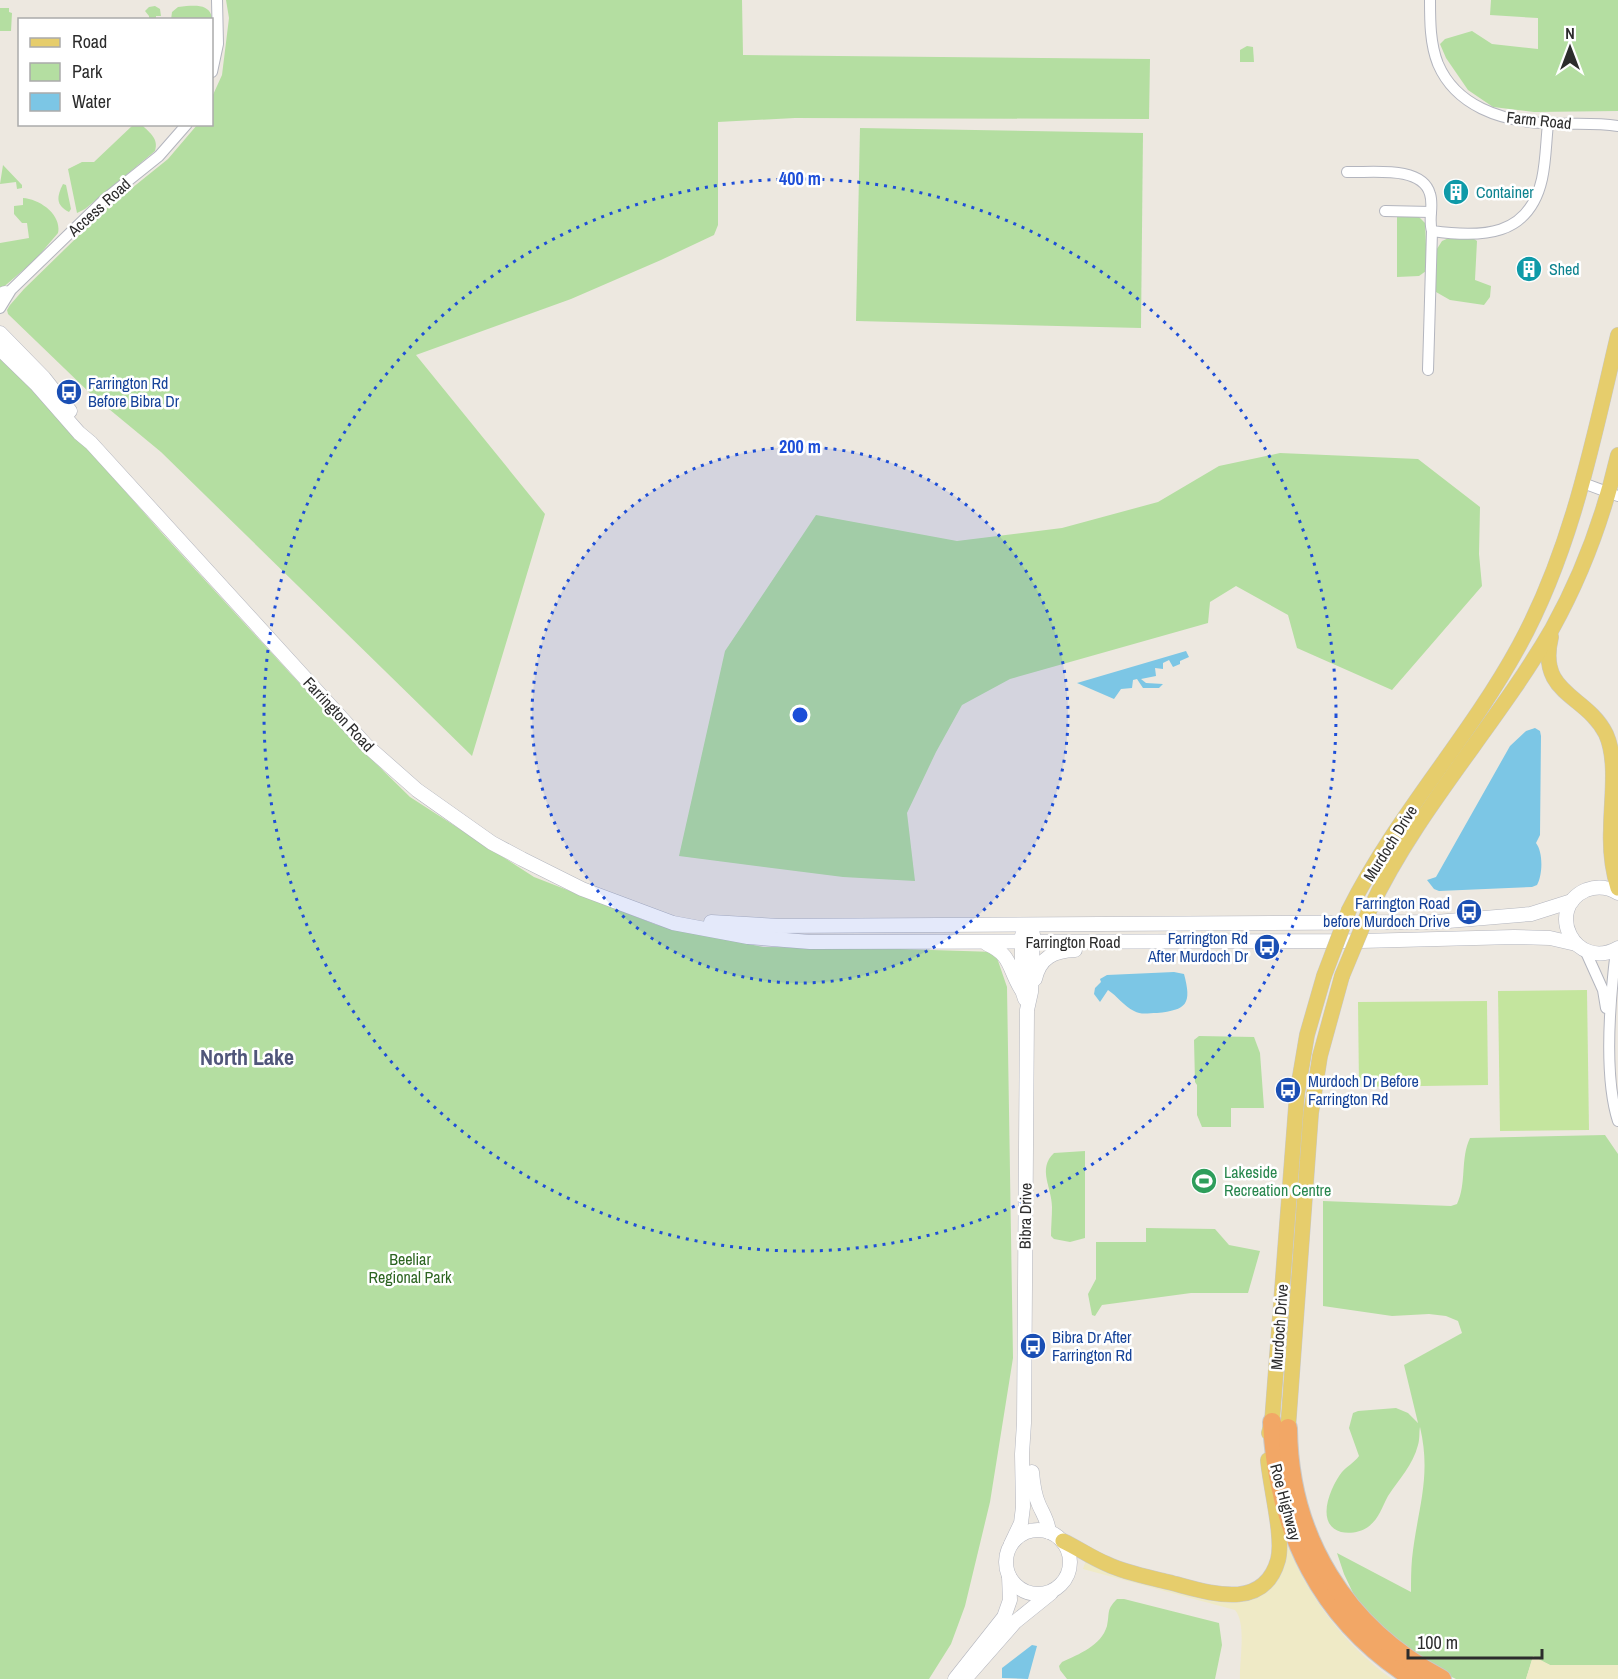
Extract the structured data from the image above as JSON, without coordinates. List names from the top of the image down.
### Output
{
  "streets": {
    "highway": ["Roe Highway"],
    "main road": ["Farrington Road", "Murdoch Drive", "Bibra Drive"],
    "street": ["Farm Road", "Access Road"]
  },
  "crossings": [
    ["Farrington Road", "Bibra Drive"],
    ["Murdoch Drive", "Roe Highway"]
  ],
  "districts": ["North Lake"],
  "parks": ["Beeliar Regional Park"],
  "places": {
    "building": ["Container", "Shed"],
    "bus stop": [
      "Farrington Rd Before Bibra Dr",
      "Farrington Road before Murdoch Drive",
      "Farrington Rd After Murdoch Dr",
      "Murdoch Dr Before Farrington Rd",
      "Bibra Dr After Farrington Rd"
    ],
    "sports": ["Lakeside Recreation Centre"]
  },
  "legend": ["Road", "Park", "Water"],
  "scale_bar": "100 m",
  "north": "top",
  "rings": ["400 m", "200 m"]
}
